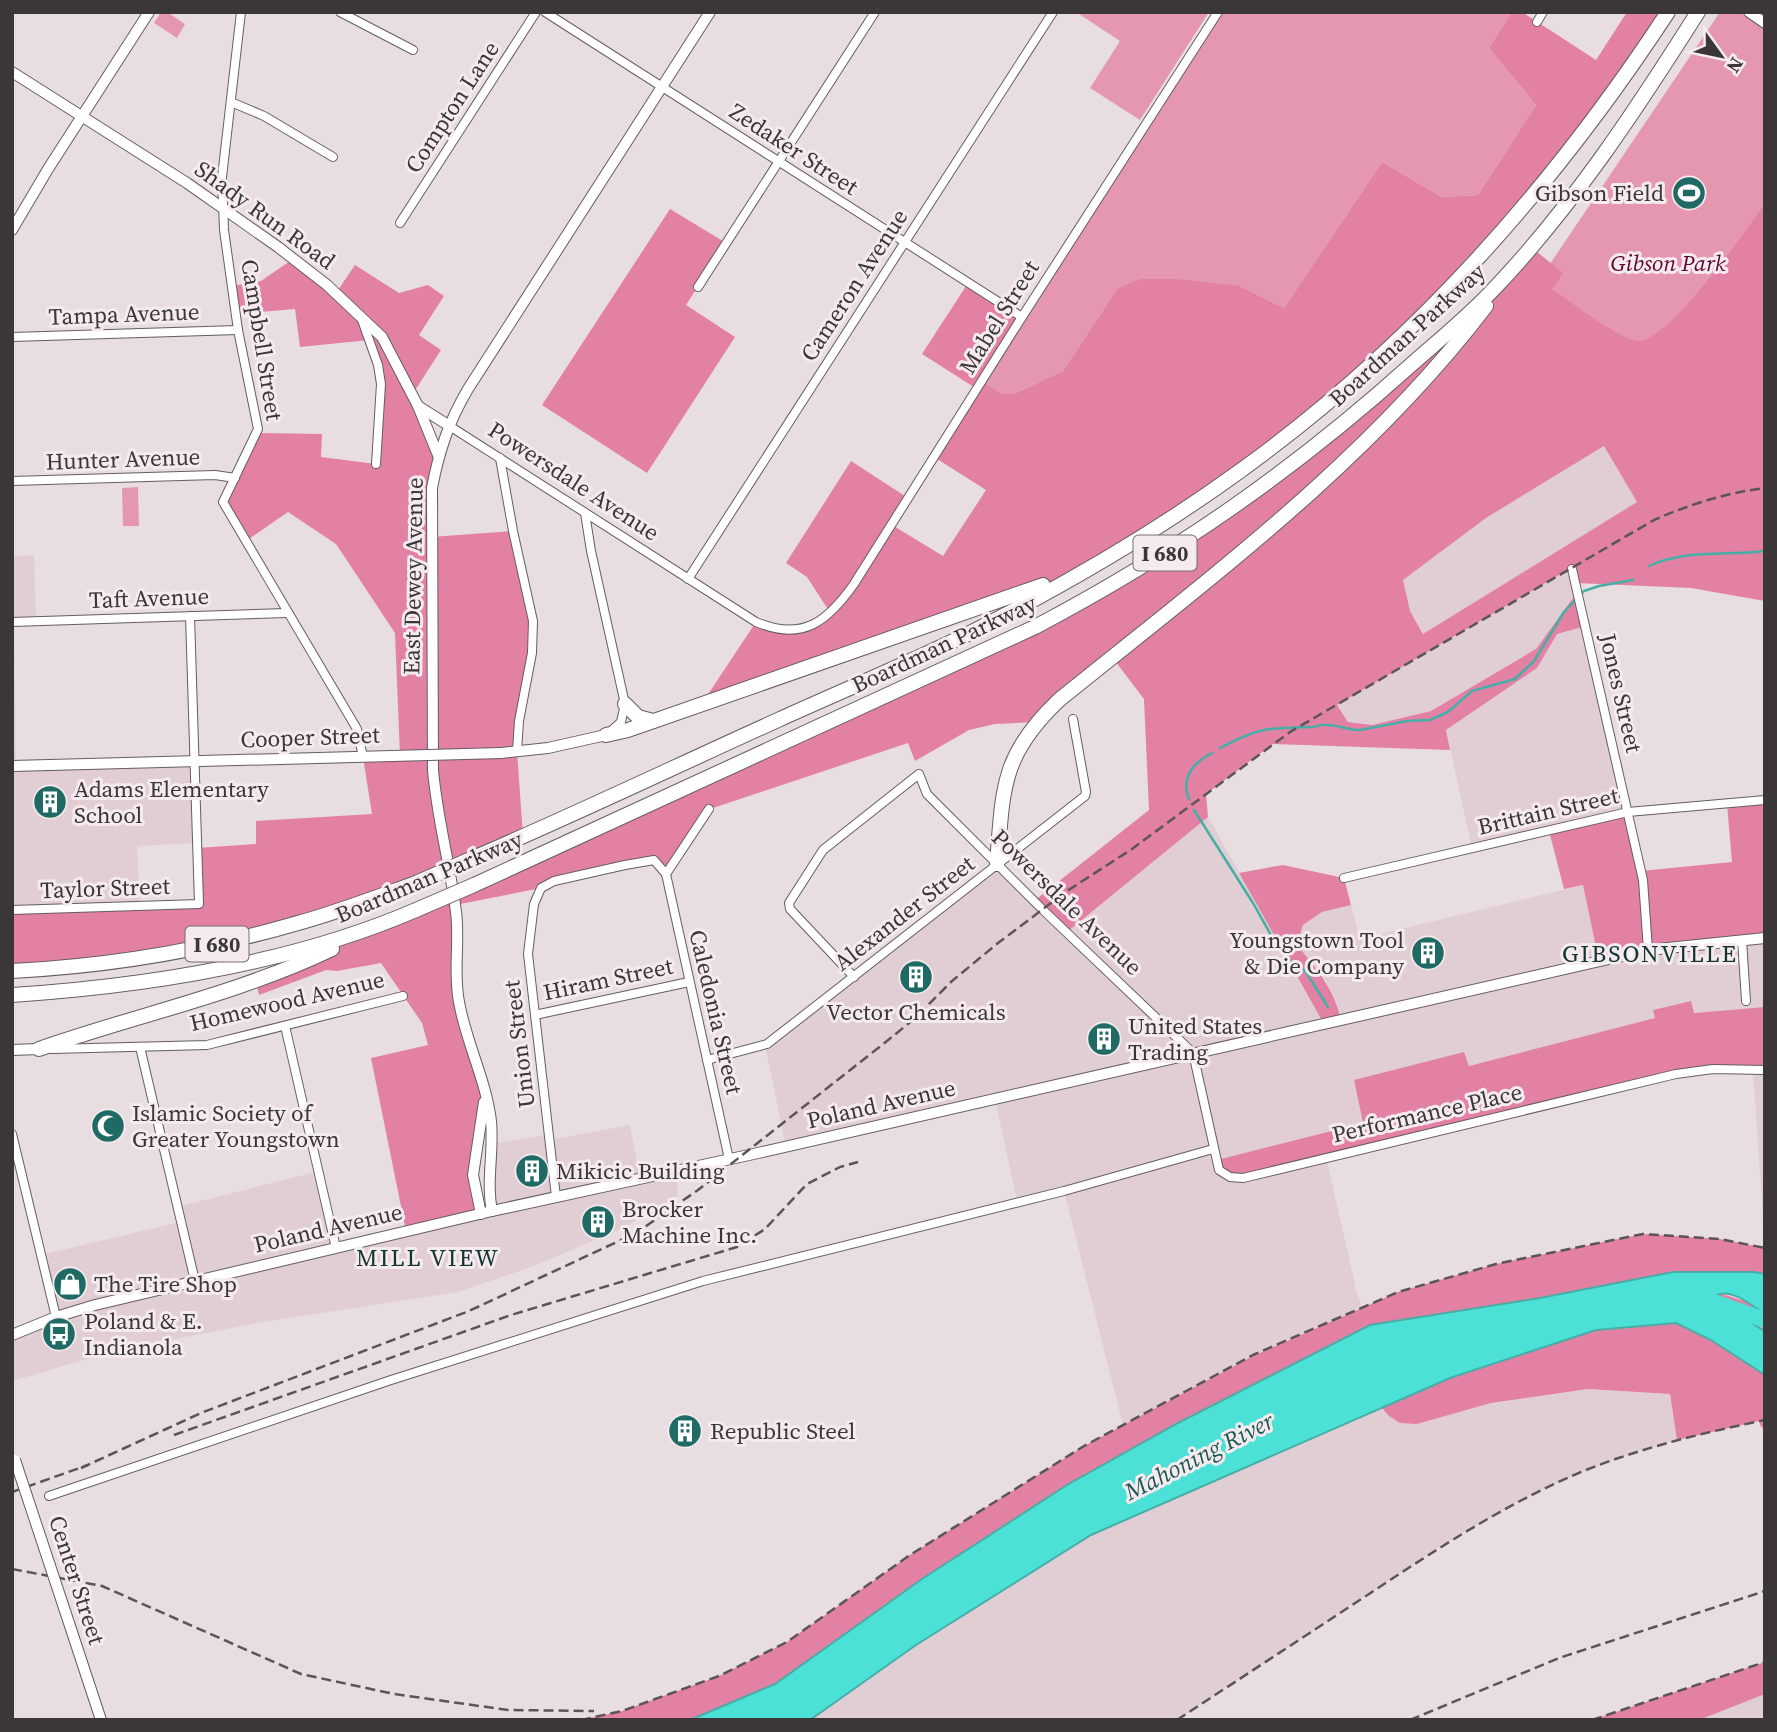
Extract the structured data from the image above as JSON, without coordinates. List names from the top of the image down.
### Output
{
  "streets": {
    "highway": ["Boardman Parkway", "I 680"],
    "street": [
      "Compton Lane",
      "Zedaker Street",
      "Shady Run Road",
      "Cameron Avenue",
      "Tampa Avenue",
      "Mabel Street",
      "Campbell Street",
      "Hunter Avenue",
      "Powersdale Avenue",
      "East Dewey Avenue",
      "Taft Avenue",
      "Jones Street",
      "Cooper Street",
      "Brittain Street",
      "Taylor Street",
      "Alexander Street",
      "Hiram Street",
      "Homewood Avenue",
      "Caledonia Street",
      "Union Street",
      "Poland Avenue",
      "Performance Place",
      "Center Street"
    ]
  },
  "crossings": [
    ["Zedaker Street", "Cameron Avenue"],
    ["Zedaker Street", "Mabel Street"],
    ["Zedaker Street", "East Dewey Avenue"],
    ["Shady Run Road", "Campbell Street"],
    ["Cameron Avenue", "Powersdale Avenue"],
    ["Tampa Avenue", "Campbell Street"],
    ["Mabel Street", "Powersdale Avenue"],
    ["Campbell Street", "Hunter Avenue"],
    ["Campbell Street", "Taft Avenue"],
    ["Campbell Street", "Cooper Street"],
    ["Powersdale Avenue", "East Dewey Avenue"],
    ["Powersdale Avenue", "Alexander Street"],
    ["Powersdale Avenue", "Poland Avenue"],
    ["Powersdale Avenue", "Performance Place"],
    ["East Dewey Avenue", "Poland Avenue"],
    ["Jones Street", "Brittain Street"],
    ["Jones Street", "Poland Avenue"],
    ["Cooper Street", "Taylor Street"],
    ["Alexander Street", "Caledonia Street"],
    ["Hiram Street", "Caledonia Street"],
    ["Hiram Street", "Union Street"],
    ["Caledonia Street", "Union Street"],
    ["Caledonia Street", "Poland Avenue"],
    ["Union Street", "Poland Avenue"],
    ["Poland Avenue", "Performance Place"]
  ],
  "districts": ["GIBSONVILLE", "MILL VIEW"],
  "water": ["Mahoning River"],
  "parks": ["Gibson Park"],
  "places": {
    "sports": ["Gibson Field"],
    "building": [
      "Adams Elementary School",
      "Youngstown Tool & Die Company",
      "Vector Chemicals",
      "United States Trading",
      "Mikicic Building",
      "Brocker Machine Inc.",
      "Republic Steel"
    ],
    "mosque": ["Islamic Society of Greater Youngstown"],
    "shop": ["The Tire Shop"],
    "bus stop": ["Poland & E. Indianola"]
  },
  "north": "bottom right"
}
